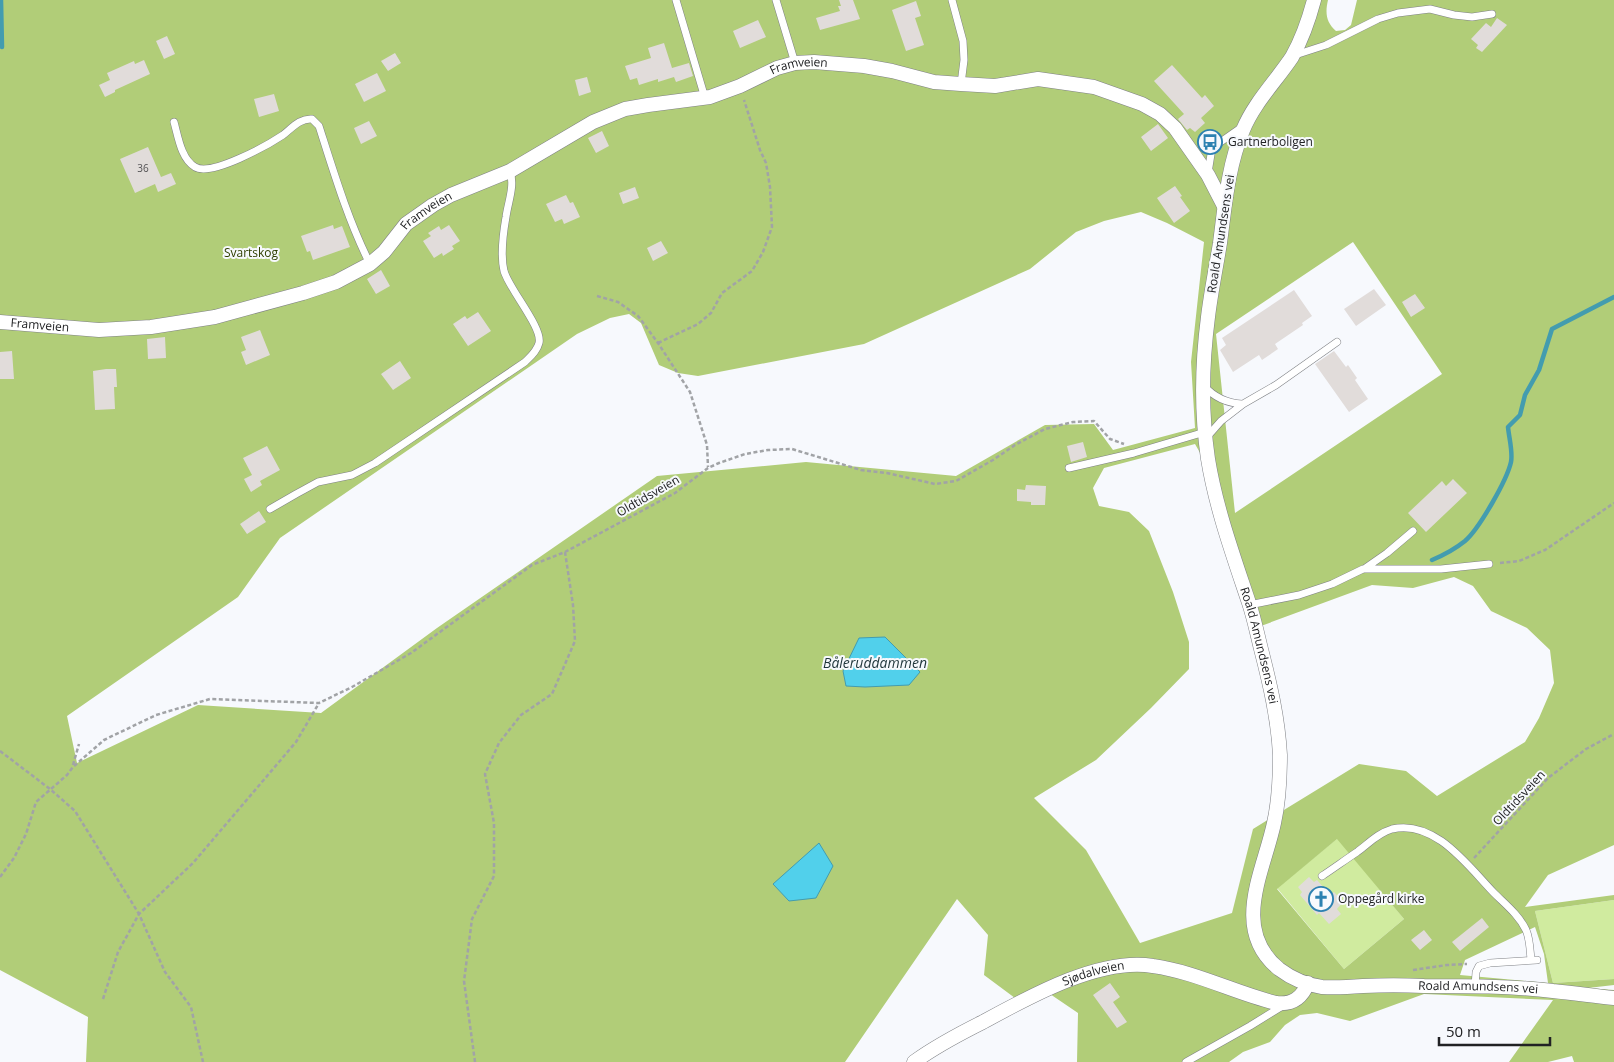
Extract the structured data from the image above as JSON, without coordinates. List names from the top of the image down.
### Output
{
  "streets": {
    "street": ["Framveien", "Roald Amundsens vei", "Sjødalveien"],
    "path": ["Oldtidsveien"]
  },
  "crossings": [
    ["Framveien", "Roald Amundsens vei"]
  ],
  "water": ["Båleruddammen"],
  "parks": ["Svartskog"],
  "places": {
    "bus stop": ["Gartnerboligen"],
    "church": ["Oppegård kirke"]
  },
  "house_numbers": ["36"],
  "scale_bar": "50 m"
}
